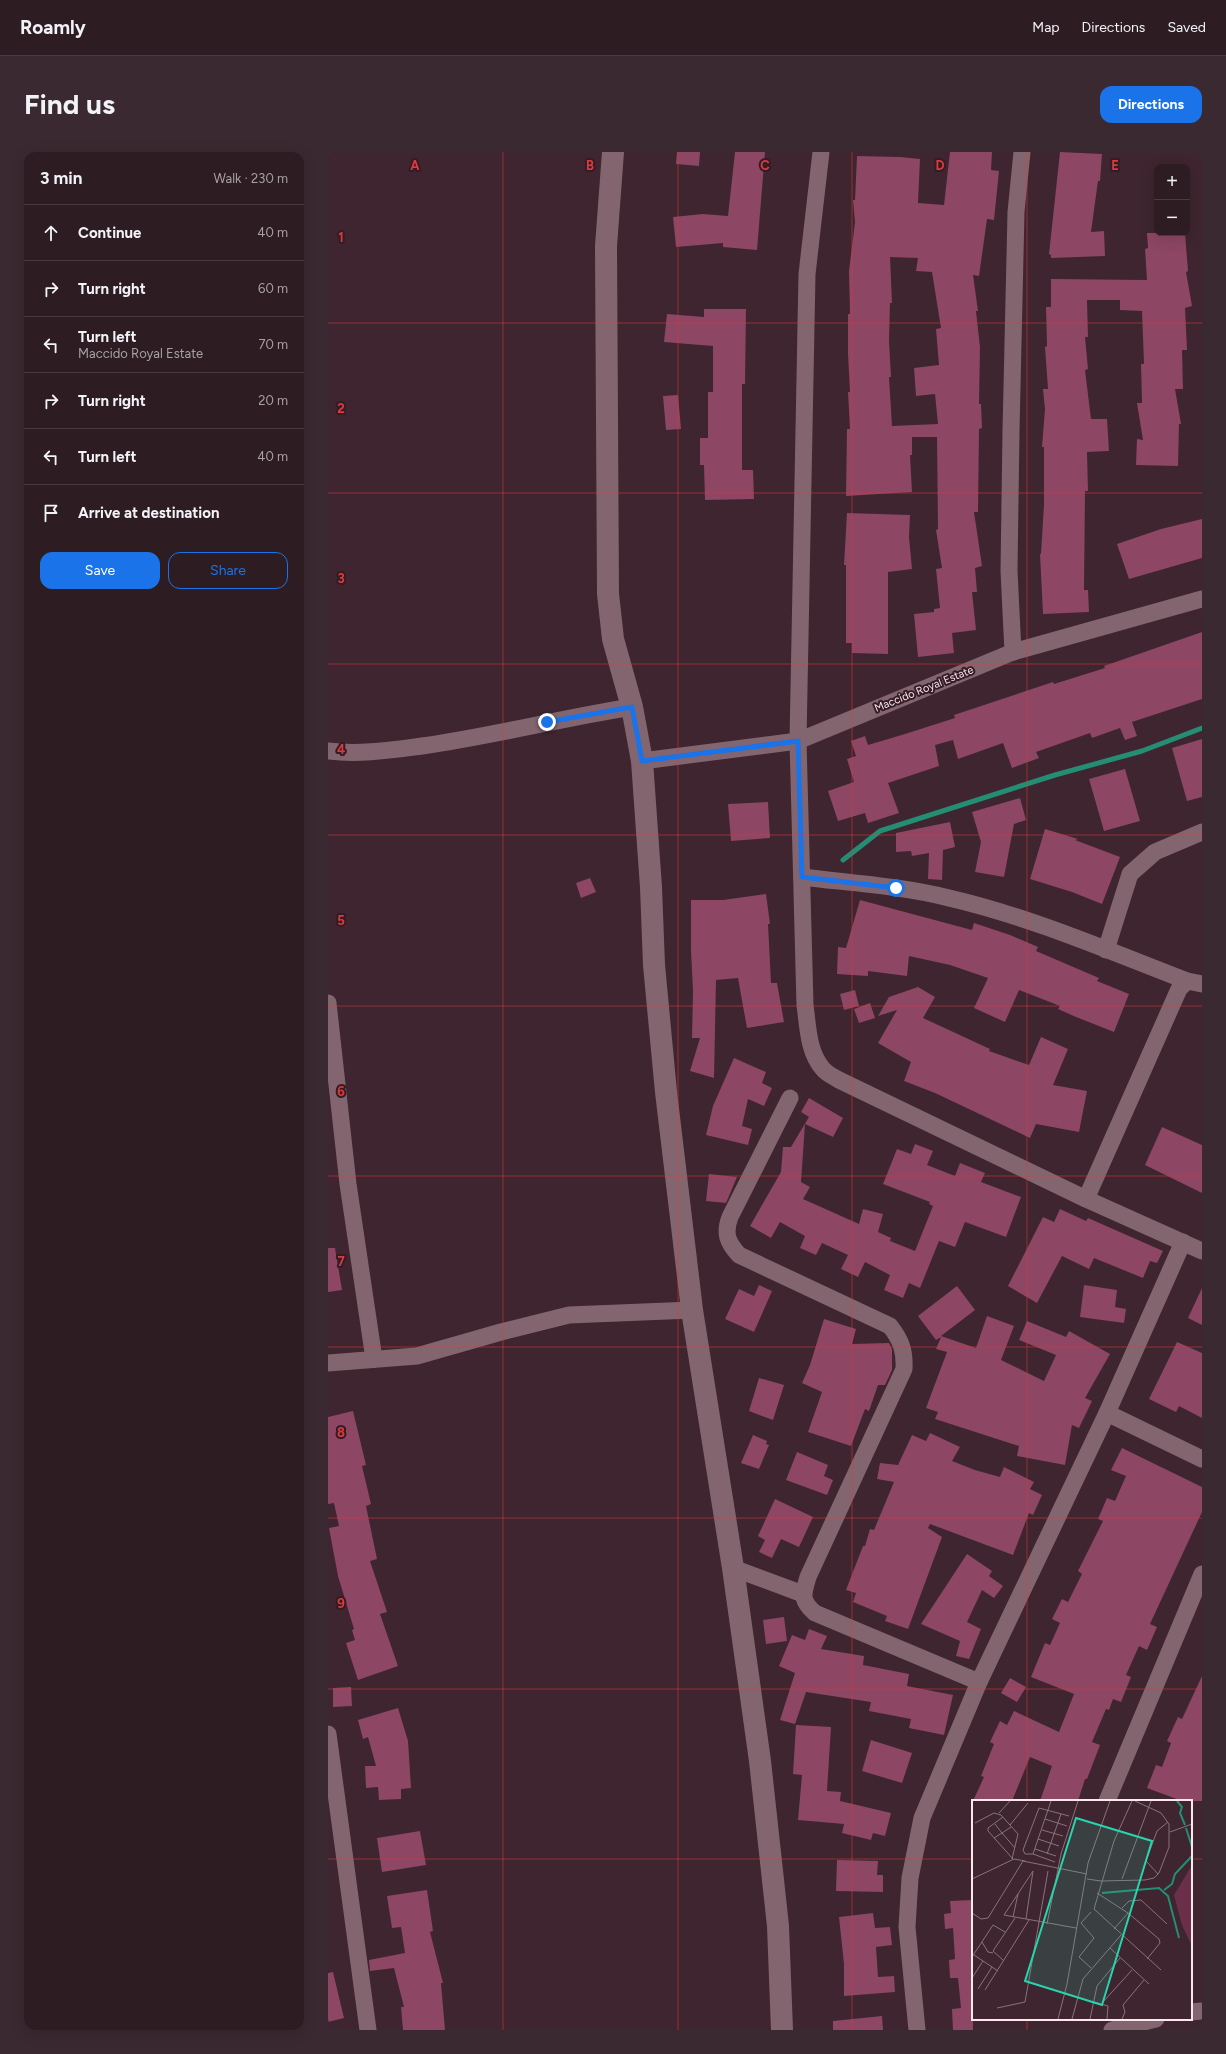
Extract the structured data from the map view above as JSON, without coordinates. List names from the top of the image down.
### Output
{
  "streets": {
    "street": ["Maccido Royal Estate"]
  },
  "page": {
    "header": "Roamly",
    "nav": ["Map", "Directions", "Saved"],
    "buttons": [
      "Directions",
      ["Save", "Share"]
    ],
    "title": "Find us",
    "heading": ["3 min", "Walk · 230 m"],
    "map_buttons": ["+", "−"],
    "list": [
      ["Continue", "40 m"],
      ["Turn right", "60 m"],
      ["Turn left", "Maccido Royal Estate", "70 m"],
      ["Turn right", "20 m"],
      ["Turn left", "40 m"],
      "Arrive at destination"
    ]
  },
  "grid": {
    "columns": [
      "A",
      "B",
      "C",
      "D",
      "E"
    ],
    "rows": [
      "1",
      "2",
      "3",
      "4",
      "5",
      "6",
      "7",
      "8",
      "9"
    ]
  }
}
